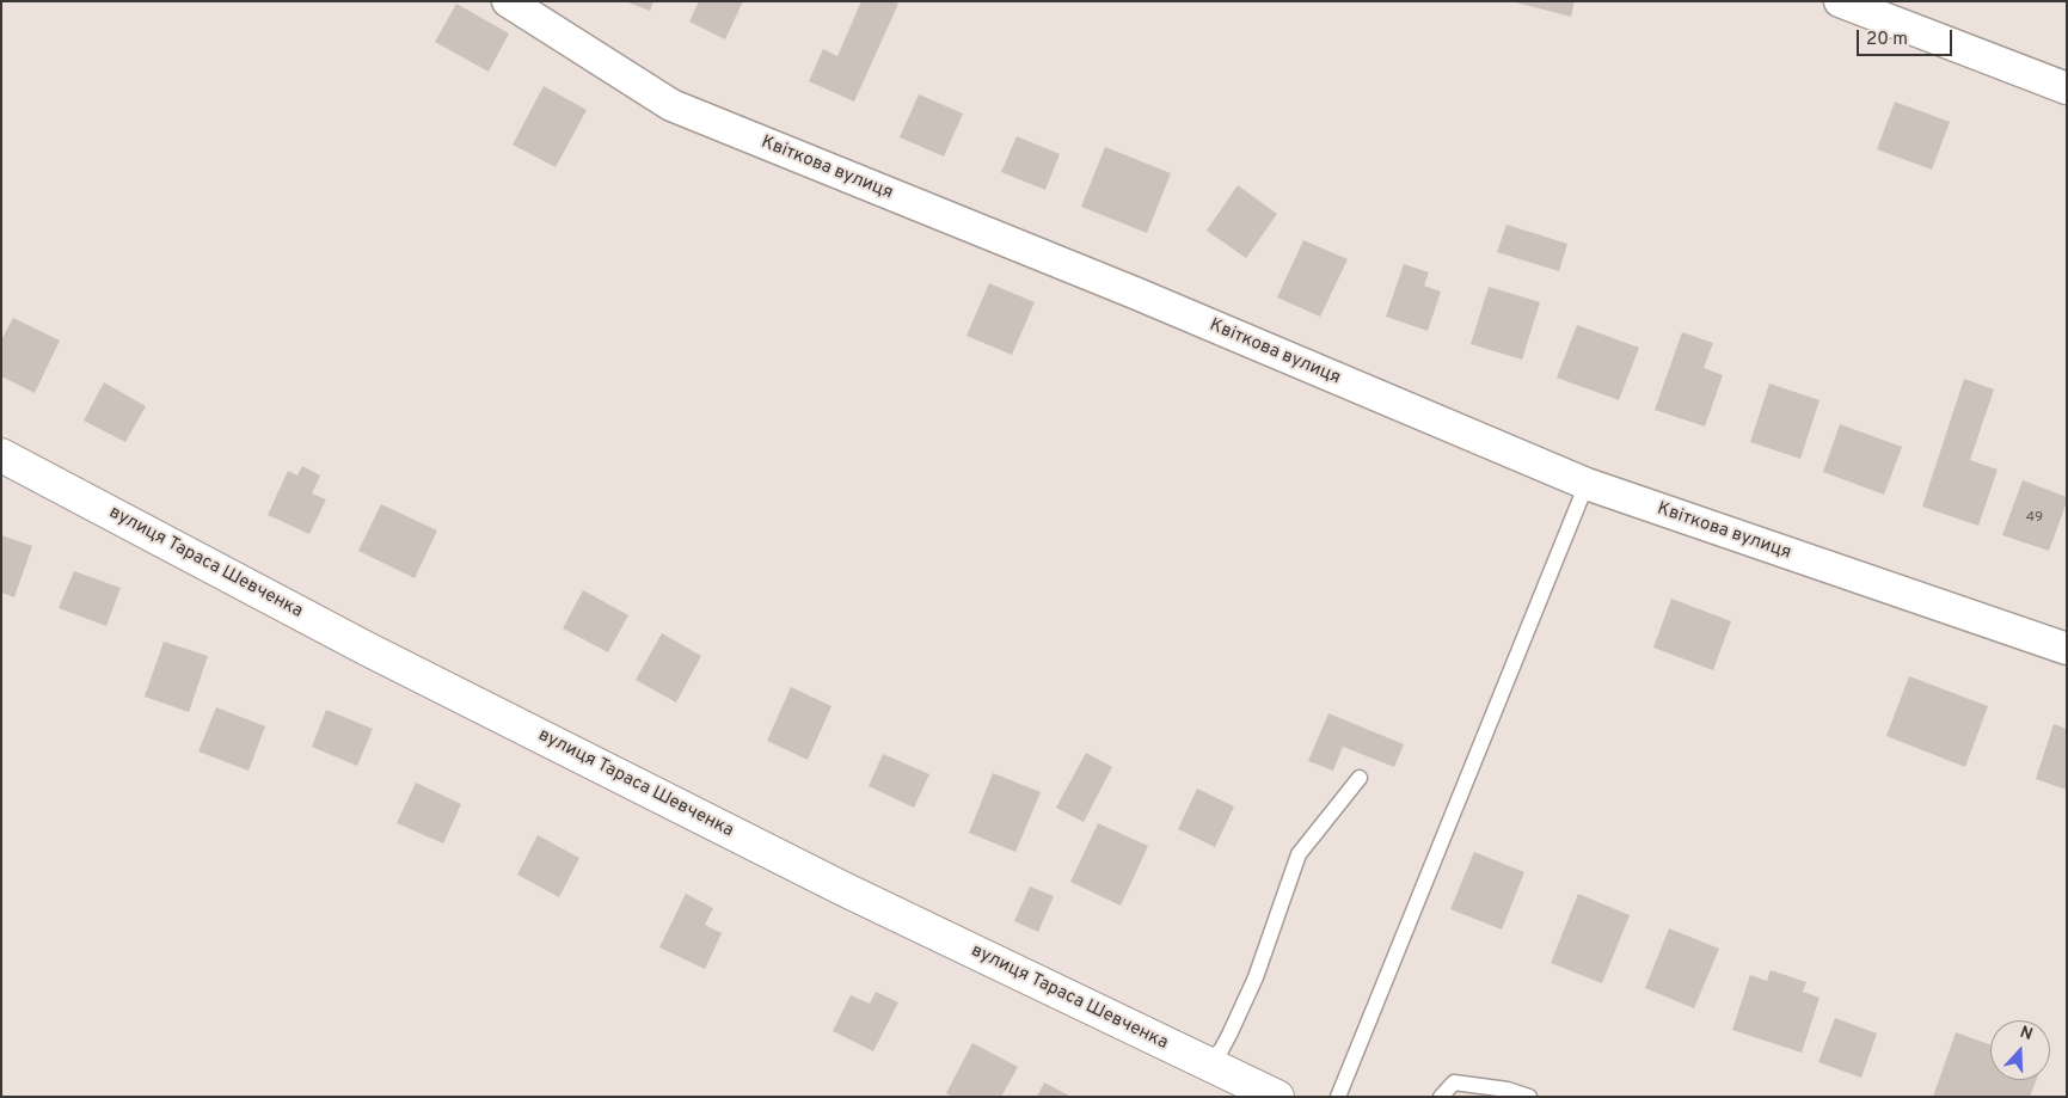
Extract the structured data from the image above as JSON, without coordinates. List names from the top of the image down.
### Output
{
  "streets": {
    "street": ["Квіткова вулиця", "вулиця Тараса Шевченка"]
  },
  "house_numbers": ["49"],
  "scale_bar": "20 m",
  "north": "top"
}
